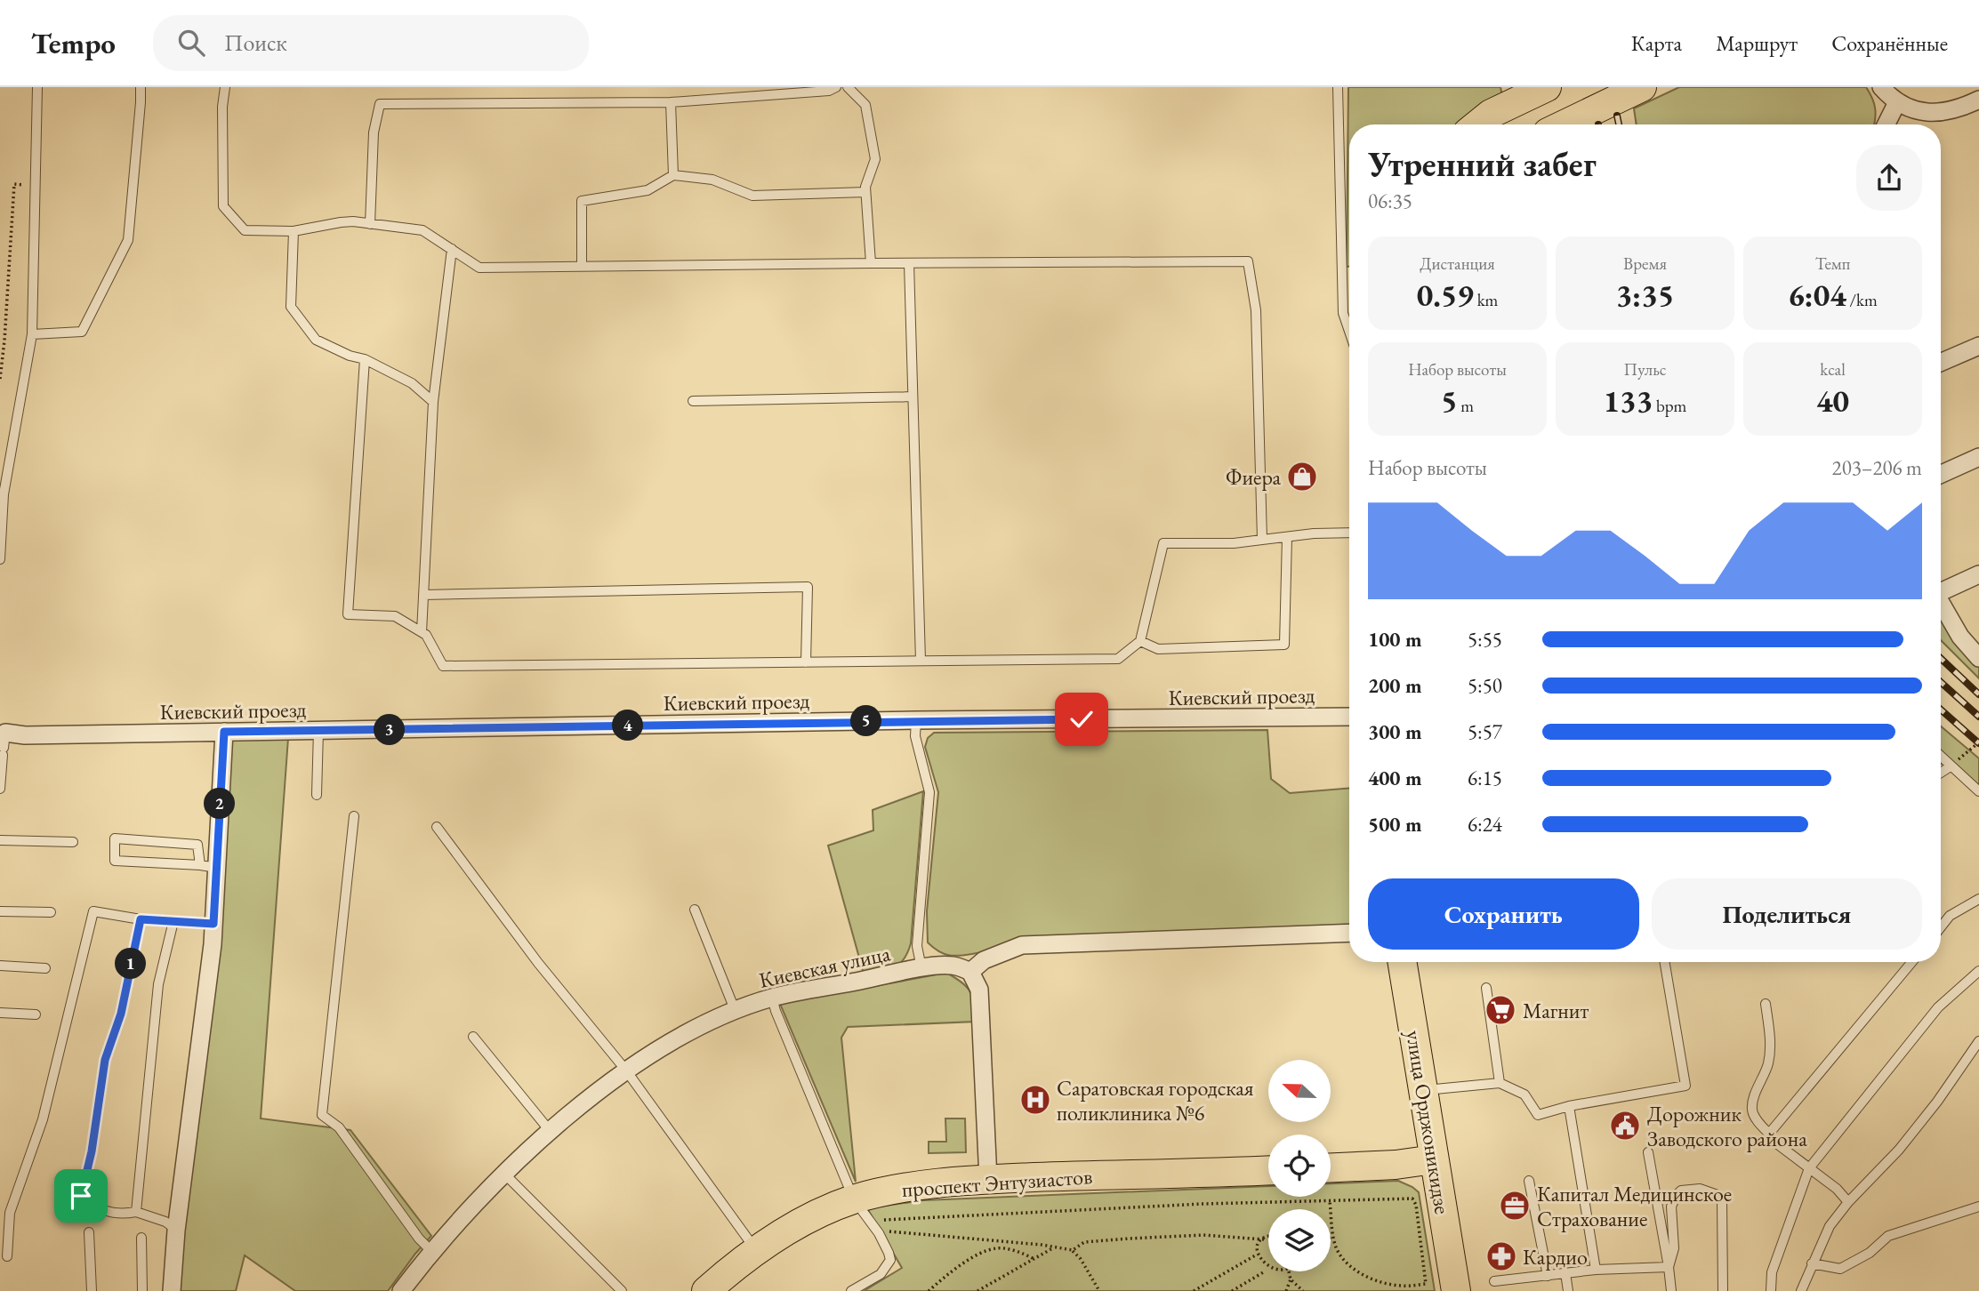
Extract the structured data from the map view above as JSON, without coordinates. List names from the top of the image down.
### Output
{
  "streets": {
    "main road": ["улица Орджоникидзе", "проспект Энтузиастов"],
    "street": ["Киевский проезд", "Киевская улица"]
  },
  "places": {
    "shop": ["Фиера"],
    "supermarket": ["Магнит"],
    "hospital": ["Саратовская городская поликлиника №6"],
    "public building": ["Дорожник Заводского района"],
    "office": ["Капитал Медицинское Страхование"],
    "pharmacy": ["Кардио"]
  },
  "north": "left",
  "page": {
    "header": "Tempo",
    "search": "Поиск",
    "nav": ["Карта", "Маршрут", "Сохранённые"],
    "heading": ["Утренний забег", "06:35"],
    "stats": [
      ["Дистанция", "0.59 km"],
      ["Время", "3:35"],
      ["Темп", "6:04 /km"],
      ["Набор высоты", "5 m"],
      ["Пульс", "133 bpm"],
      ["kcal", "40"]
    ],
    "chart": ["Набор высоты", "203–206 m"],
    "list": [
      {
        "name": "100 m",
        "note": "5:55"
      },
      {
        "name": "200 m",
        "note": "5:50"
      },
      {
        "name": "300 m",
        "note": "5:57"
      },
      {
        "name": "400 m",
        "note": "6:15"
      },
      {
        "name": "500 m",
        "note": "6:24"
      }
    ],
    "pins": [
      "5",
      "4",
      "3",
      "2",
      "1"
    ],
    "buttons": ["Сохранить", "Поделиться"]
  }
}
